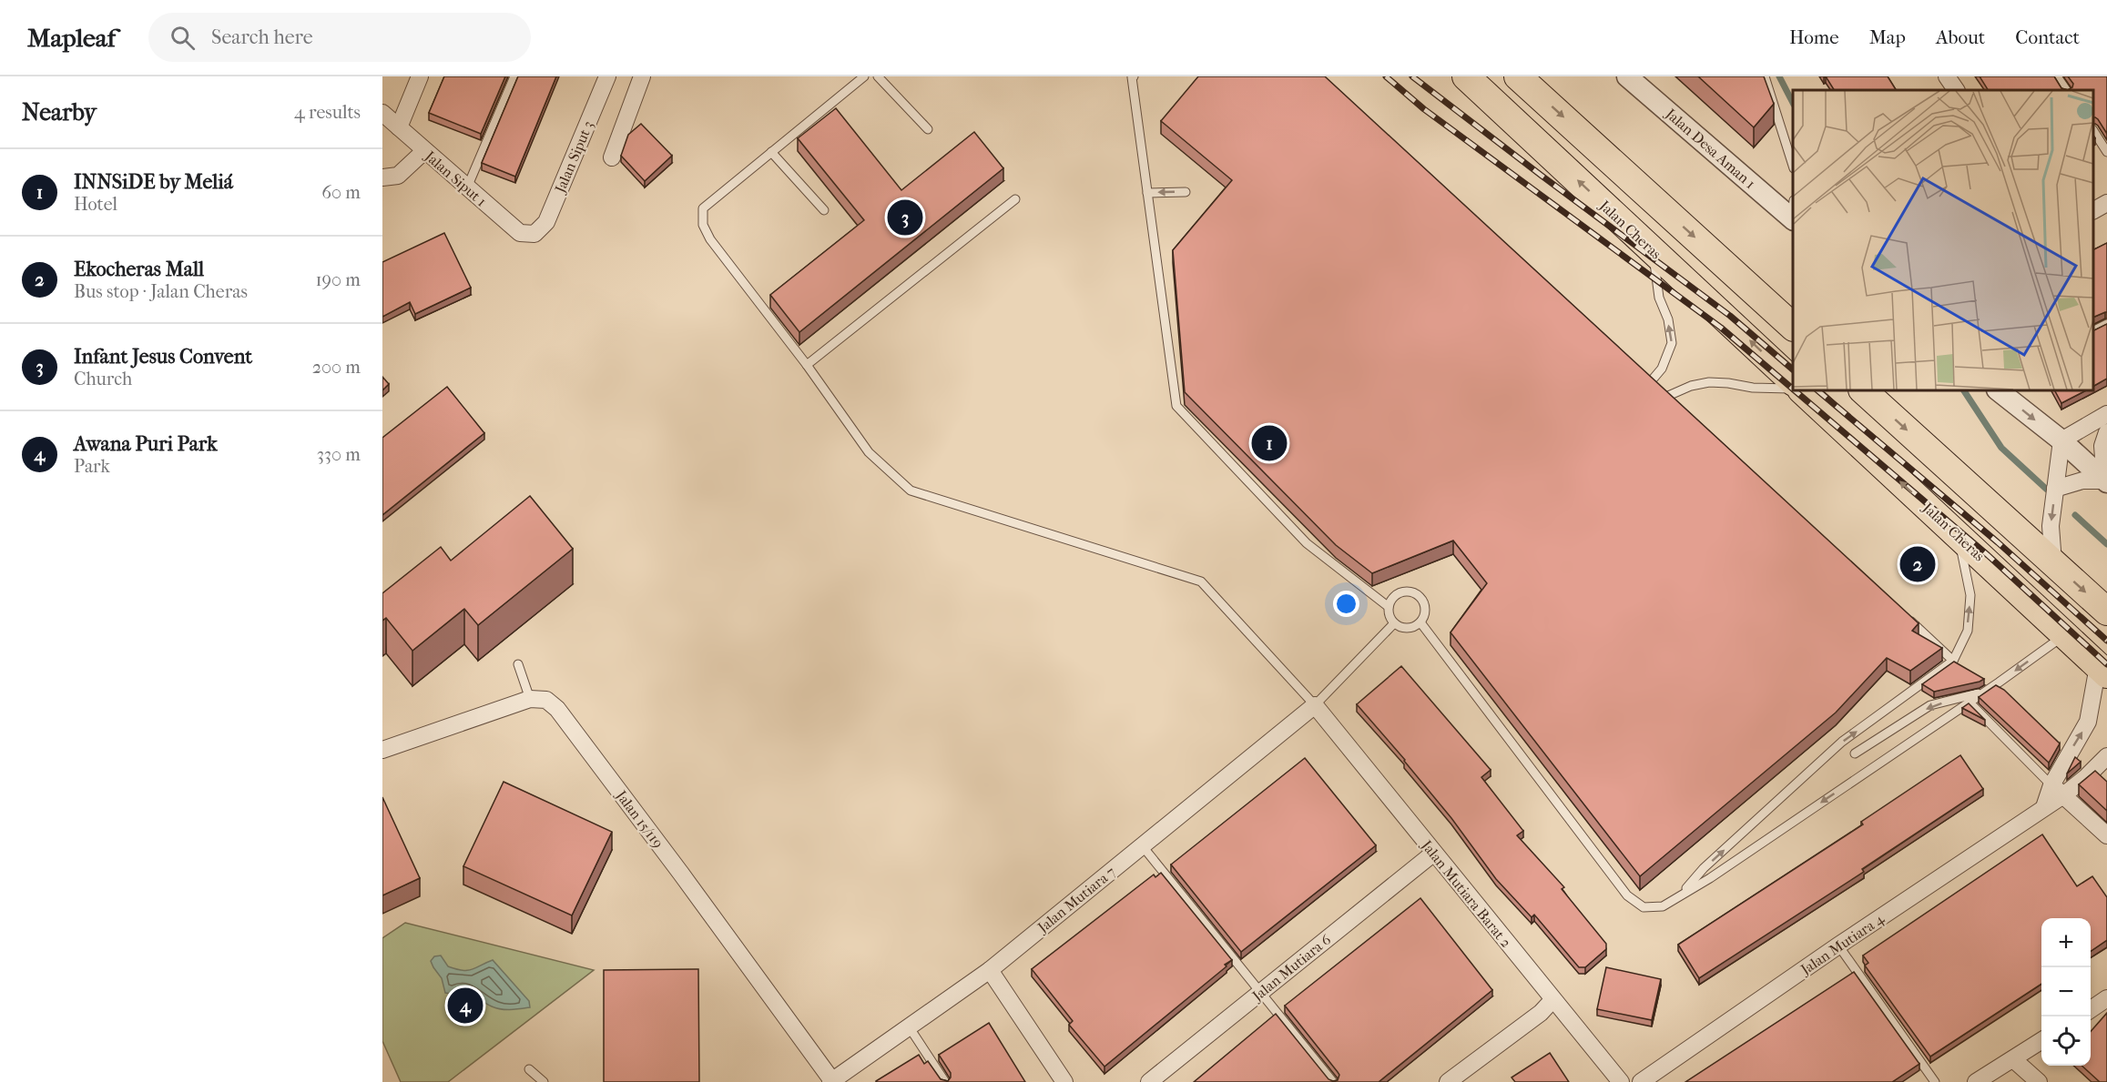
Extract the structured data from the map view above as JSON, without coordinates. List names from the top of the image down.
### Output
{
  "streets": {
    "highway": ["Jalan Cheras"],
    "street": [
      "Jalan Desa Aman 1",
      "Jalan Siput 3",
      "Jalan Siput 1",
      "Jalan 15/119",
      "Jalan Mutiara Barat 2",
      "Jalan Mutiara 7",
      "Jalan Mutiara 4",
      "Jalan Mutiara 6"
    ]
  },
  "crossings": [
    ["Jalan Siput 3", "Jalan Siput 1"],
    ["Jalan Cheras", "Jalan Mutiara 4"],
    ["Jalan 15/119", "Jalan Mutiara 7"],
    ["Jalan Mutiara Barat 2", "Jalan Mutiara 7"],
    ["Jalan Mutiara Barat 2", "Jalan Mutiara 6"]
  ],
  "page": {
    "header": "Mapleaf",
    "search": "Search here",
    "nav": [
      "Home",
      "Map",
      "About",
      "Contact"
    ],
    "heading": ["Nearby", "4 results"],
    "list": [
      {
        "mark": "1",
        "name": "INNSiDE by Meliá",
        "note": "Hotel",
        "value": "60 m"
      },
      {
        "mark": "2",
        "name": "Ekocheras Mall",
        "note": "Bus stop · Jalan Cheras",
        "value": "190 m"
      },
      {
        "mark": "3",
        "name": "Infant Jesus Convent",
        "note": "Church",
        "value": "200 m"
      },
      {
        "mark": "4",
        "name": "Awana Puri Park",
        "note": "Park",
        "value": "330 m"
      }
    ],
    "pins": [
      "3",
      "1",
      "2",
      "4"
    ],
    "map_buttons": ["+", "−"]
  }
}
